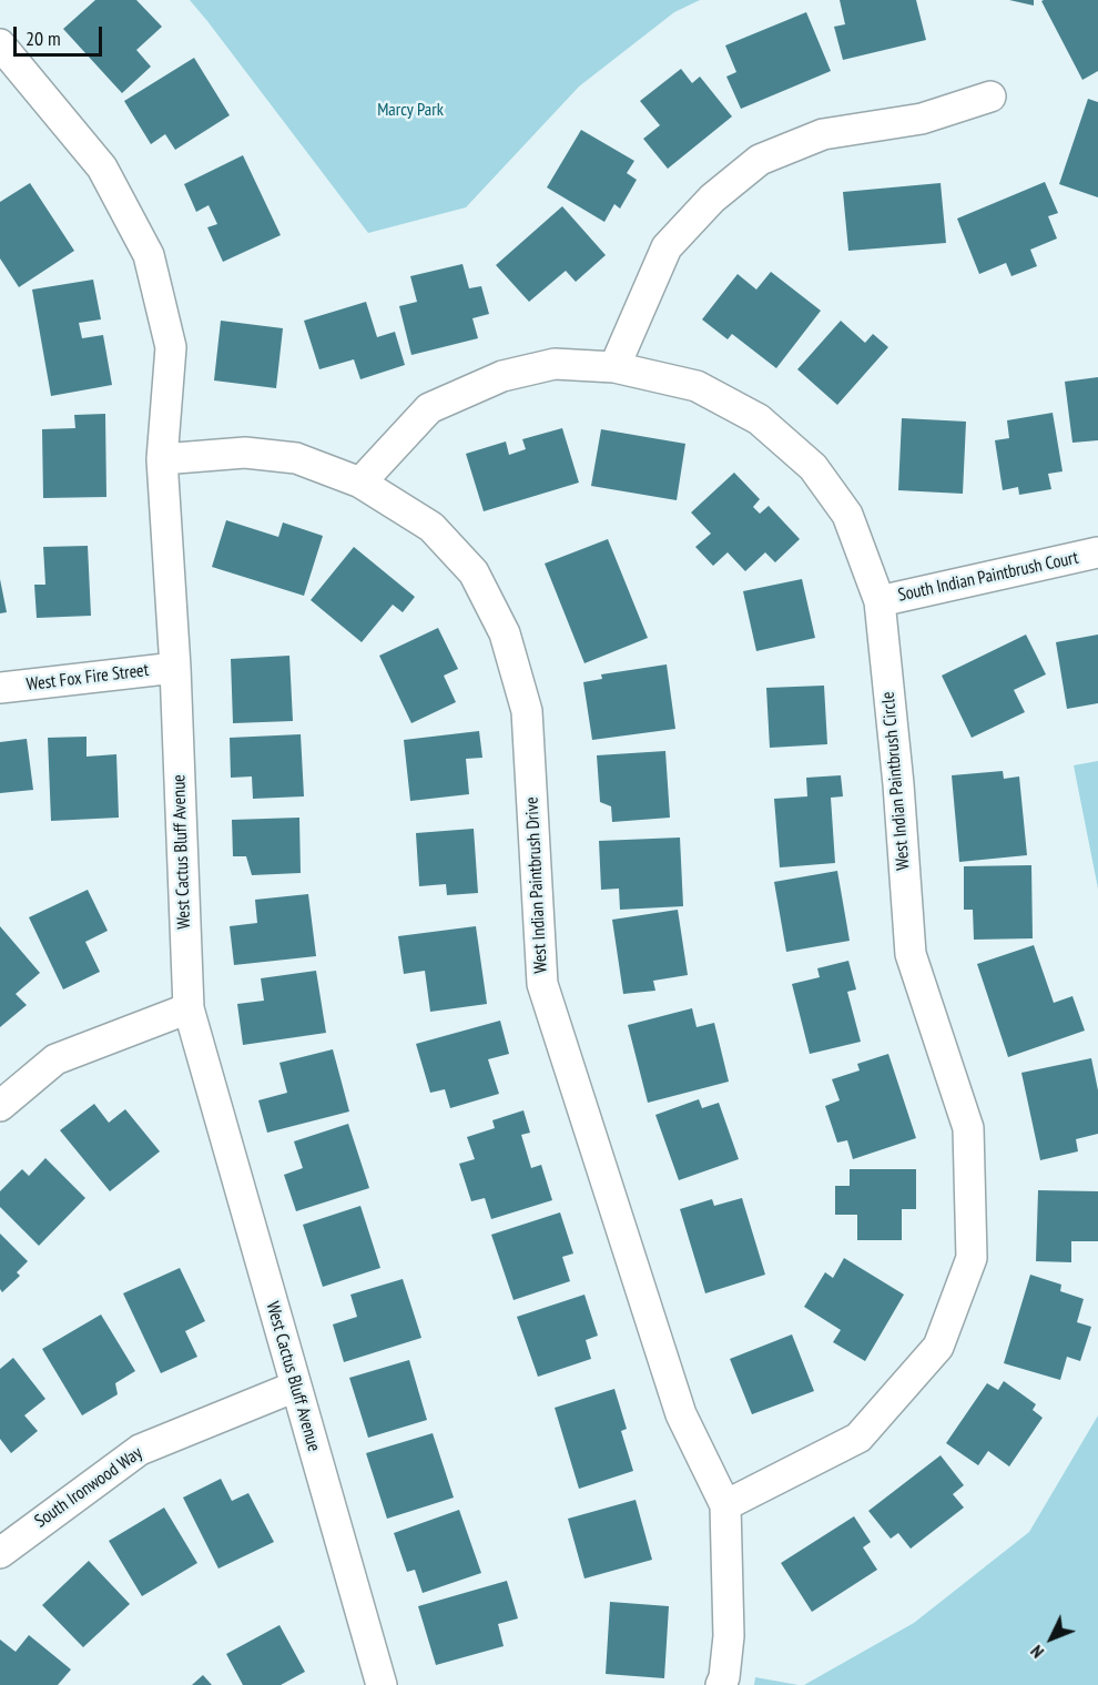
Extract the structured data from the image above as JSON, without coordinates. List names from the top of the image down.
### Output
{
  "streets": {
    "street": [
      "South Indian Paintbrush Court",
      "West Fox Fire Street",
      "West Indian Paintbrush Circle",
      "West Cactus Bluff Avenue",
      "West Indian Paintbrush Drive",
      "South Ironwood Way"
    ]
  },
  "crossings": [
    ["South Indian Paintbrush Court", "West Indian Paintbrush Circle"],
    ["West Fox Fire Street", "West Cactus Bluff Avenue"],
    ["West Indian Paintbrush Circle", "West Indian Paintbrush Drive"],
    ["West Cactus Bluff Avenue", "West Indian Paintbrush Drive"],
    ["West Cactus Bluff Avenue", "South Ironwood Way"]
  ],
  "parks": ["Marcy Park"],
  "scale_bar": "20 m",
  "north": "bottom left"
}
